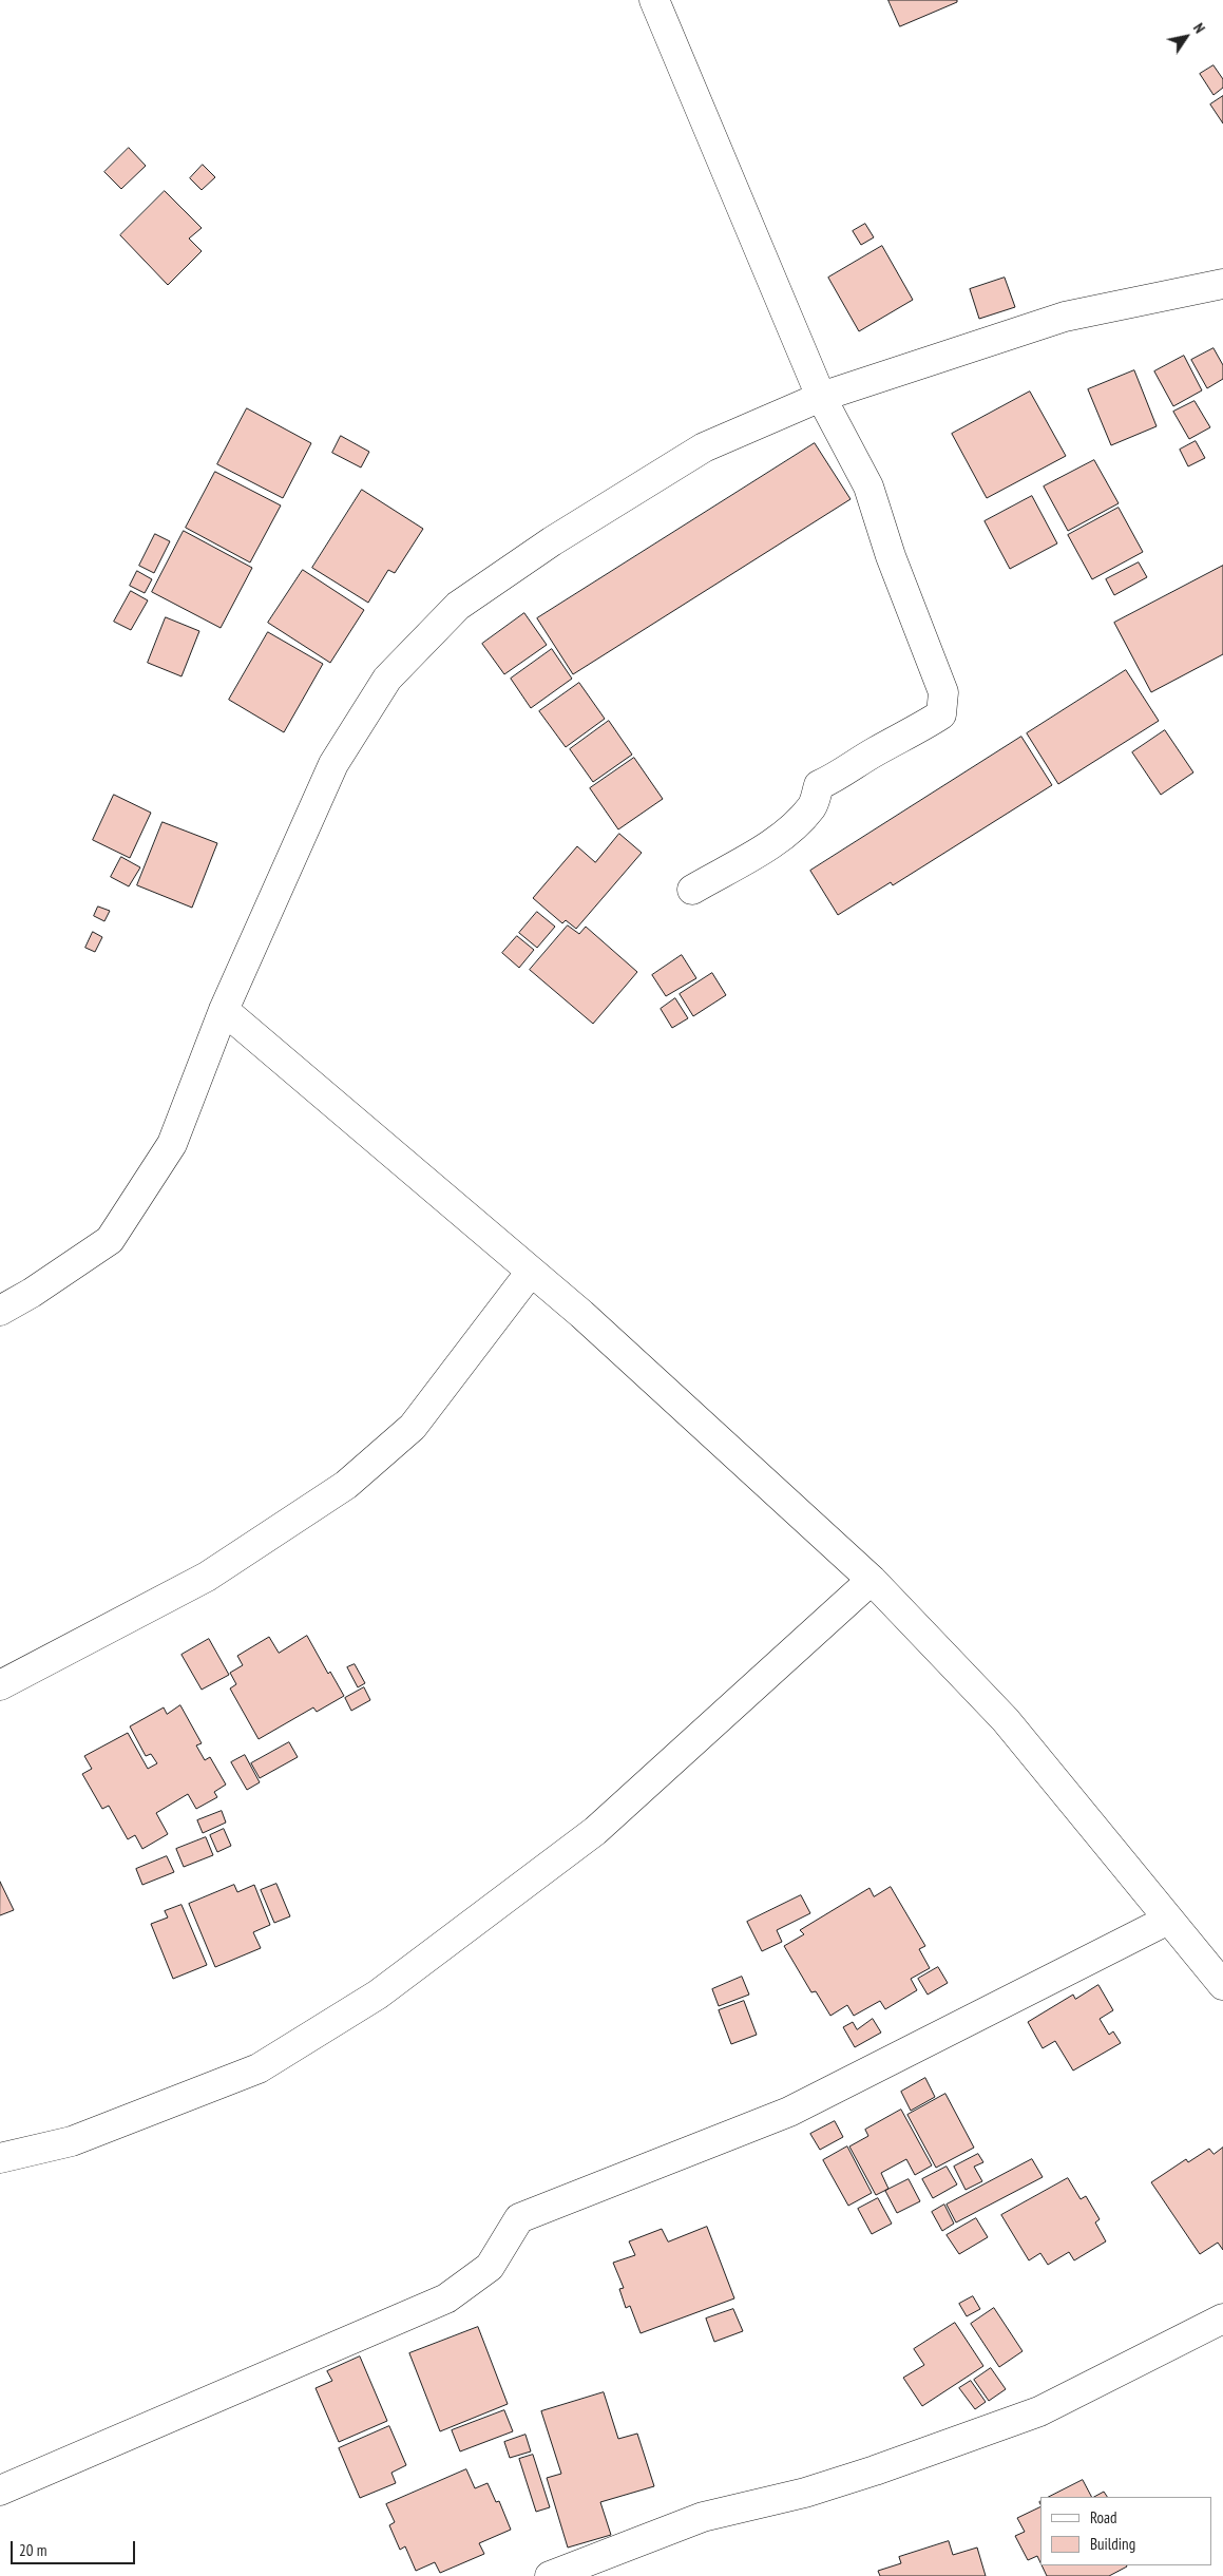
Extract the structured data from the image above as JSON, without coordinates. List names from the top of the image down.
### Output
{
  "legend": ["Road", "Building"],
  "scale_bar": "20 m",
  "north": "top right"
}
